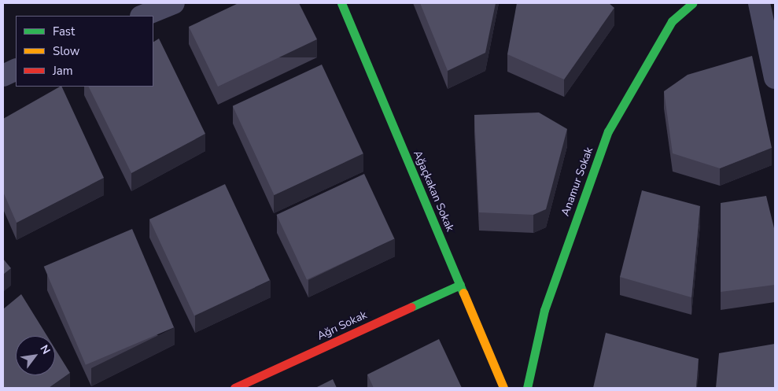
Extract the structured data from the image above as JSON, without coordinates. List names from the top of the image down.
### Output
{
  "streets": {
    "street": ["Anamur Sokak", "Ağaçkakan Sokak", "Ağrı Sokak"]
  },
  "crossings": [
    ["Ağaçkakan Sokak", "Ağrı Sokak"]
  ],
  "legend": ["Fast", "Slow", "Jam"],
  "north": "top right"
}
